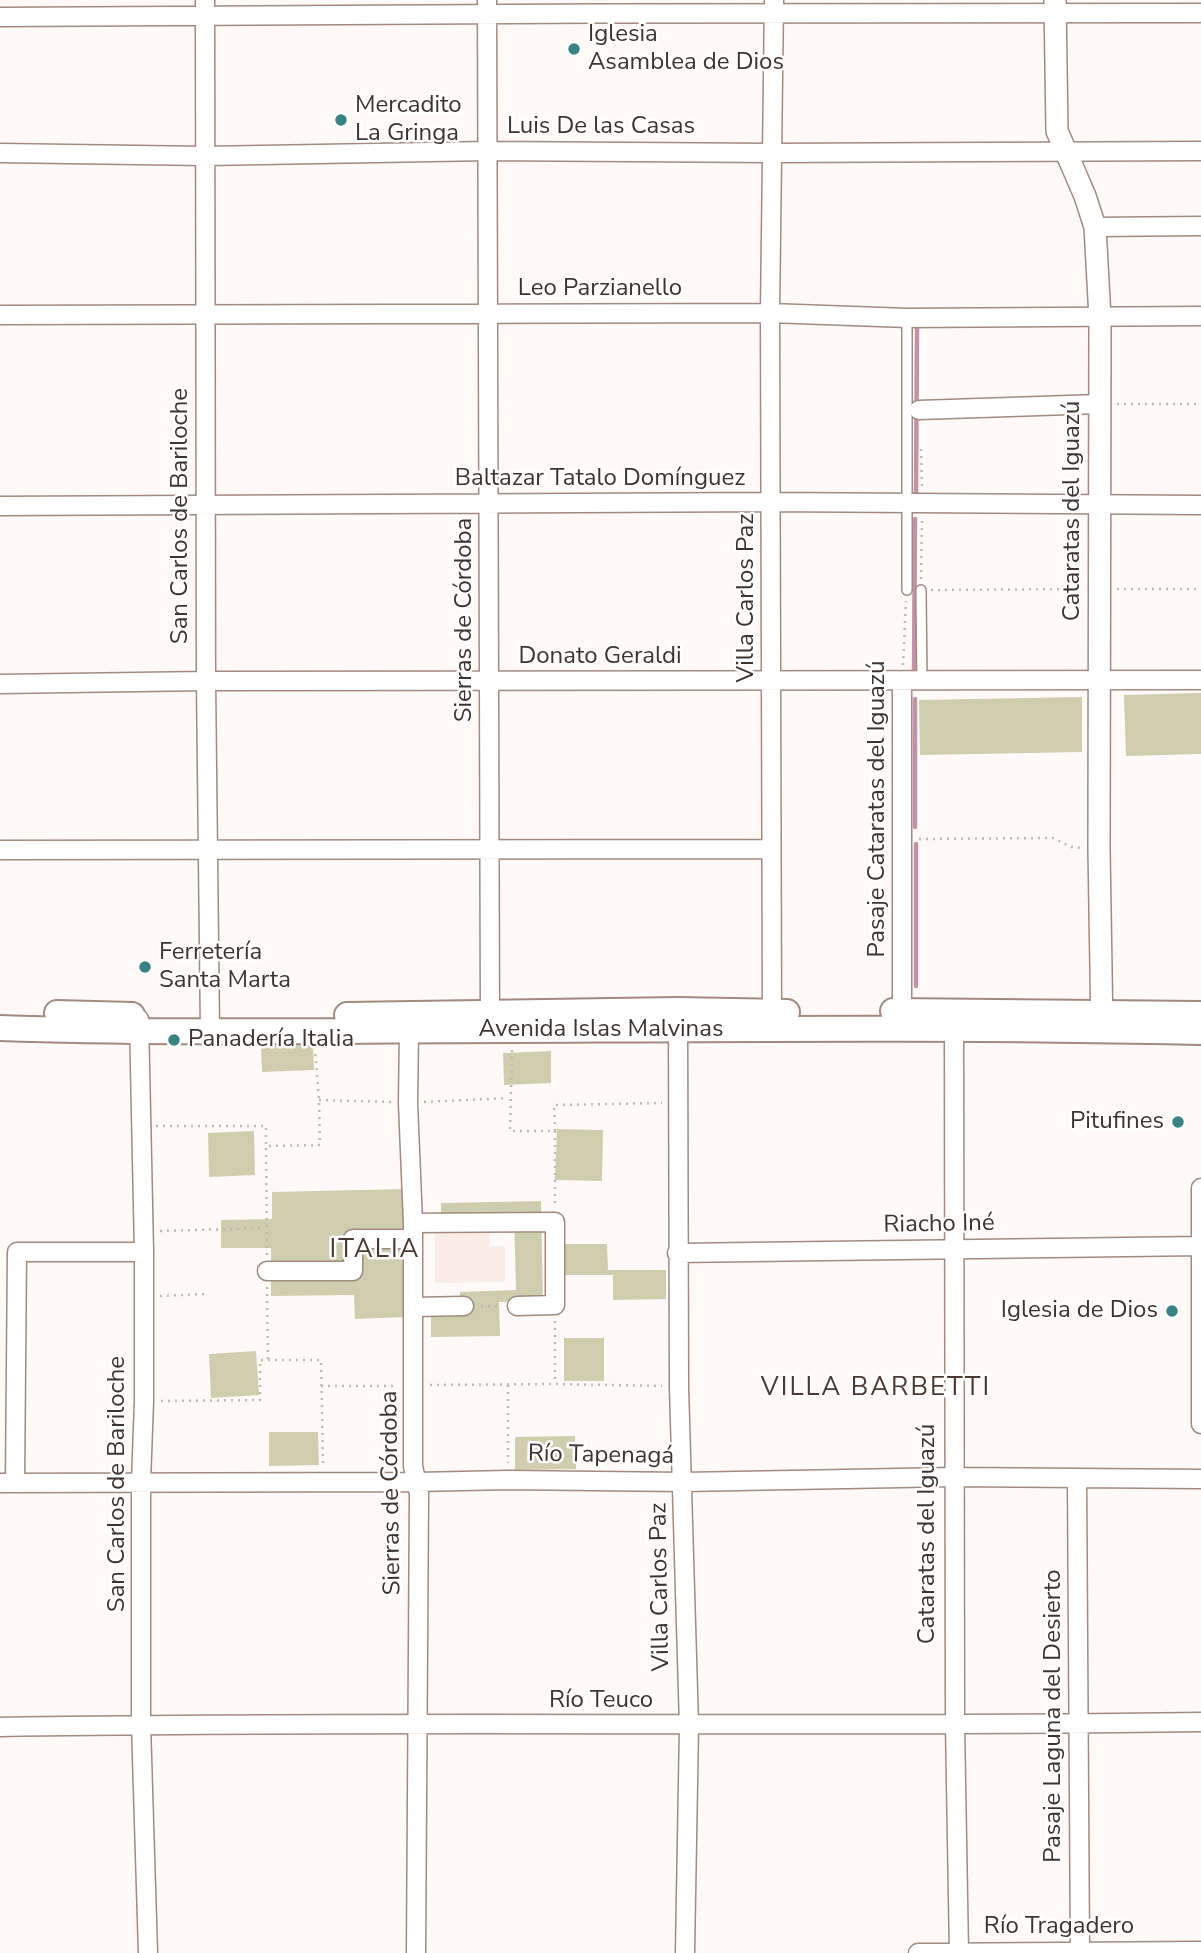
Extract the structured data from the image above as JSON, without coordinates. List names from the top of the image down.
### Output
{
  "streets": {
    "main road": ["Avenida Islas Malvinas"],
    "street": [
      "Luis De las Casas",
      "Leo Parzianello",
      "Baltazar Tatalo Domínguez",
      "Cataratas del Iguazú",
      "San Carlos de Bariloche",
      "Villa Carlos Paz",
      "Sierras de Córdoba",
      "Donato Geraldi",
      "Pasaje Cataratas del Iguazú",
      "Riacho Iné",
      "Río Tapenagá",
      "Río Teuco",
      "Pasaje Laguna del Desierto",
      "Río Tragadero"
    ]
  },
  "crossings": [
    ["Luis De las Casas", "Cataratas del Iguazú"],
    ["Luis De las Casas", "San Carlos de Bariloche"],
    ["Luis De las Casas", "Villa Carlos Paz"],
    ["Luis De las Casas", "Sierras de Córdoba"],
    ["Leo Parzianello", "Cataratas del Iguazú"],
    ["Leo Parzianello", "San Carlos de Bariloche"],
    ["Leo Parzianello", "Villa Carlos Paz"],
    ["Leo Parzianello", "Sierras de Córdoba"],
    ["Baltazar Tatalo Domínguez", "Cataratas del Iguazú"],
    ["Baltazar Tatalo Domínguez", "San Carlos de Bariloche"],
    ["Baltazar Tatalo Domínguez", "Villa Carlos Paz"],
    ["Baltazar Tatalo Domínguez", "Sierras de Córdoba"],
    ["Cataratas del Iguazú", "Donato Geraldi"],
    ["Cataratas del Iguazú", "Avenida Islas Malvinas"],
    ["Cataratas del Iguazú", "Riacho Iné"],
    ["Cataratas del Iguazú", "Río Tapenagá"],
    ["Cataratas del Iguazú", "Río Teuco"],
    ["Cataratas del Iguazú", "Río Tragadero"],
    ["San Carlos de Bariloche", "Donato Geraldi"],
    ["San Carlos de Bariloche", "Avenida Islas Malvinas"],
    ["San Carlos de Bariloche", "Río Tapenagá"],
    ["San Carlos de Bariloche", "Río Teuco"],
    ["Villa Carlos Paz", "Donato Geraldi"],
    ["Villa Carlos Paz", "Avenida Islas Malvinas"],
    ["Villa Carlos Paz", "Riacho Iné"],
    ["Villa Carlos Paz", "Río Tapenagá"],
    ["Villa Carlos Paz", "Río Teuco"],
    ["Sierras de Córdoba", "Donato Geraldi"],
    ["Sierras de Córdoba", "Avenida Islas Malvinas"],
    ["Sierras de Córdoba", "Río Tapenagá"],
    ["Sierras de Córdoba", "Río Teuco"],
    ["Donato Geraldi", "Pasaje Cataratas del Iguazú"],
    ["Pasaje Cataratas del Iguazú", "Avenida Islas Malvinas"],
    ["Río Tapenagá", "Pasaje Laguna del Desierto"],
    ["Río Teuco", "Pasaje Laguna del Desierto"],
    ["Pasaje Laguna del Desierto", "Río Tragadero"]
  ],
  "districts": ["ITALIA", "VILLA BARBETTI"],
  "places": [
    "Iglesia Asamblea de Dios",
    "Mercadito La Gringa",
    "Ferretería Santa Marta",
    "Panadería Italia",
    "Pitufines",
    "Iglesia de Dios"
  ]
}
